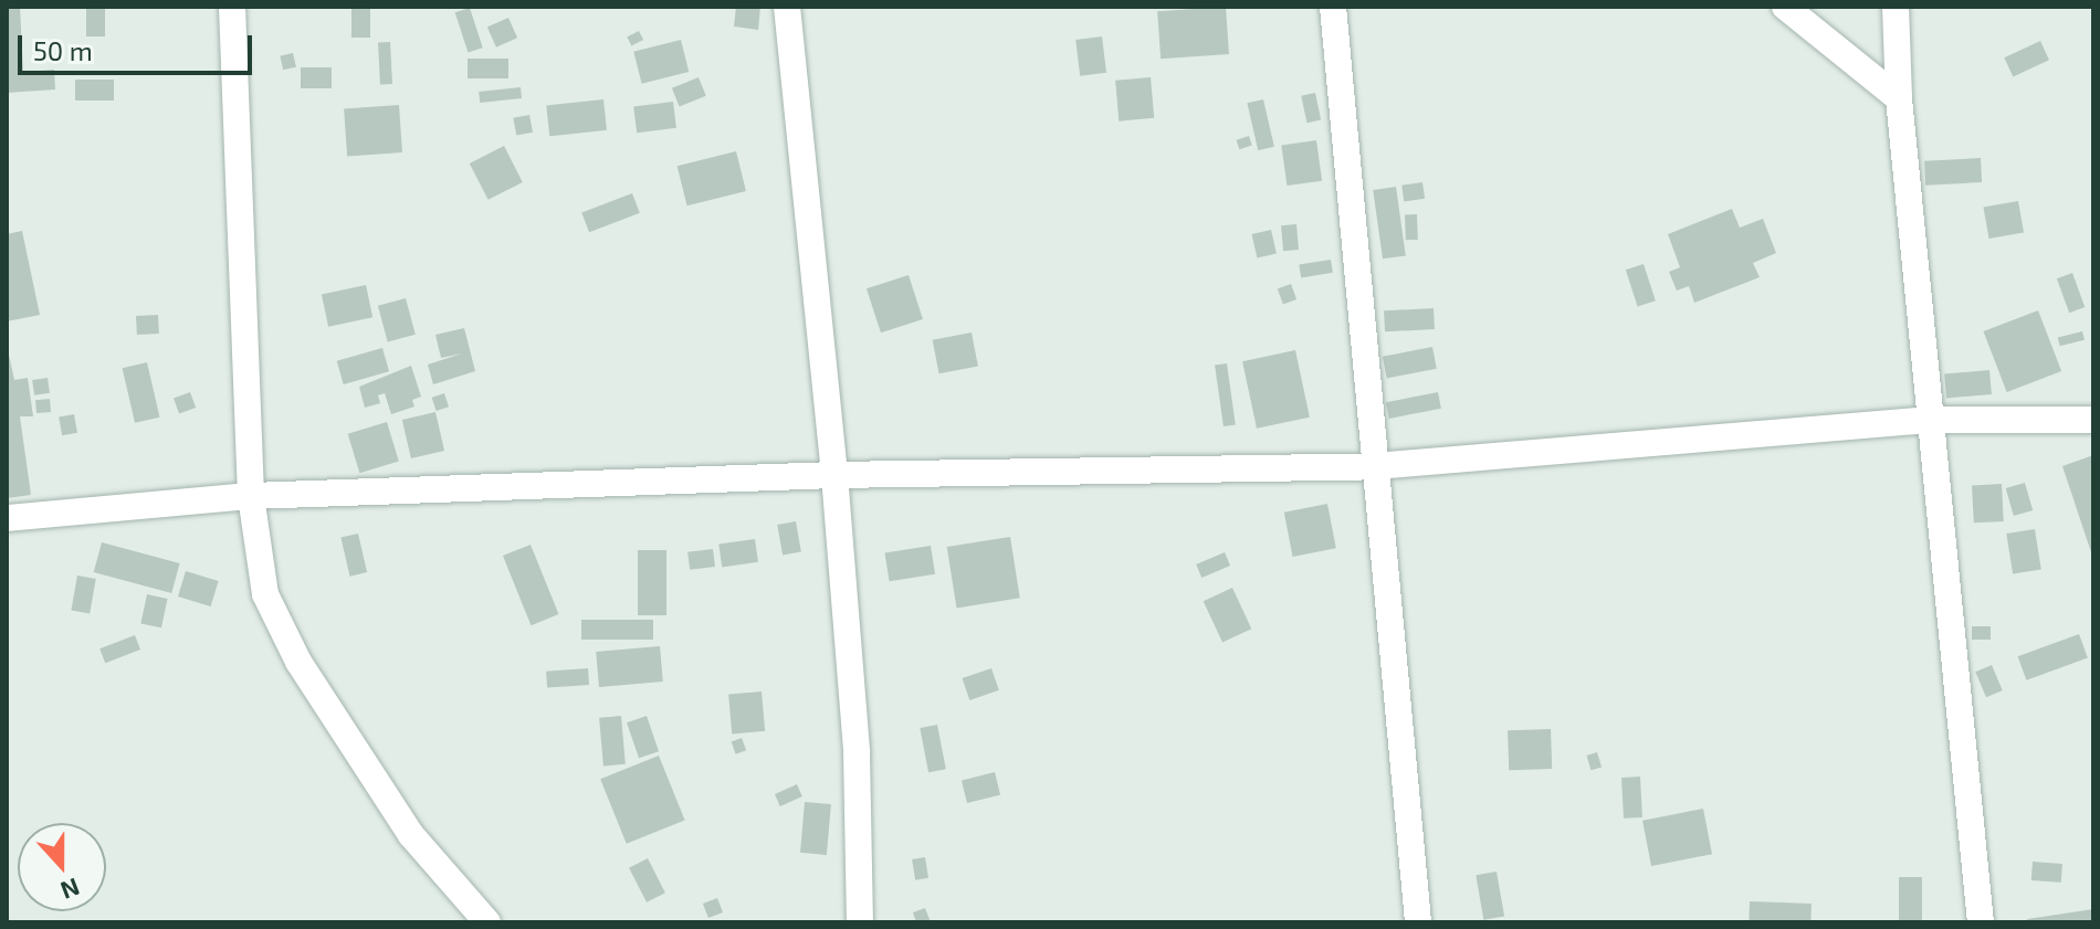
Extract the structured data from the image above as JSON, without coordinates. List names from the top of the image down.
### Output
{
  "scale_bar": "50 m",
  "north": "bottom"
}
